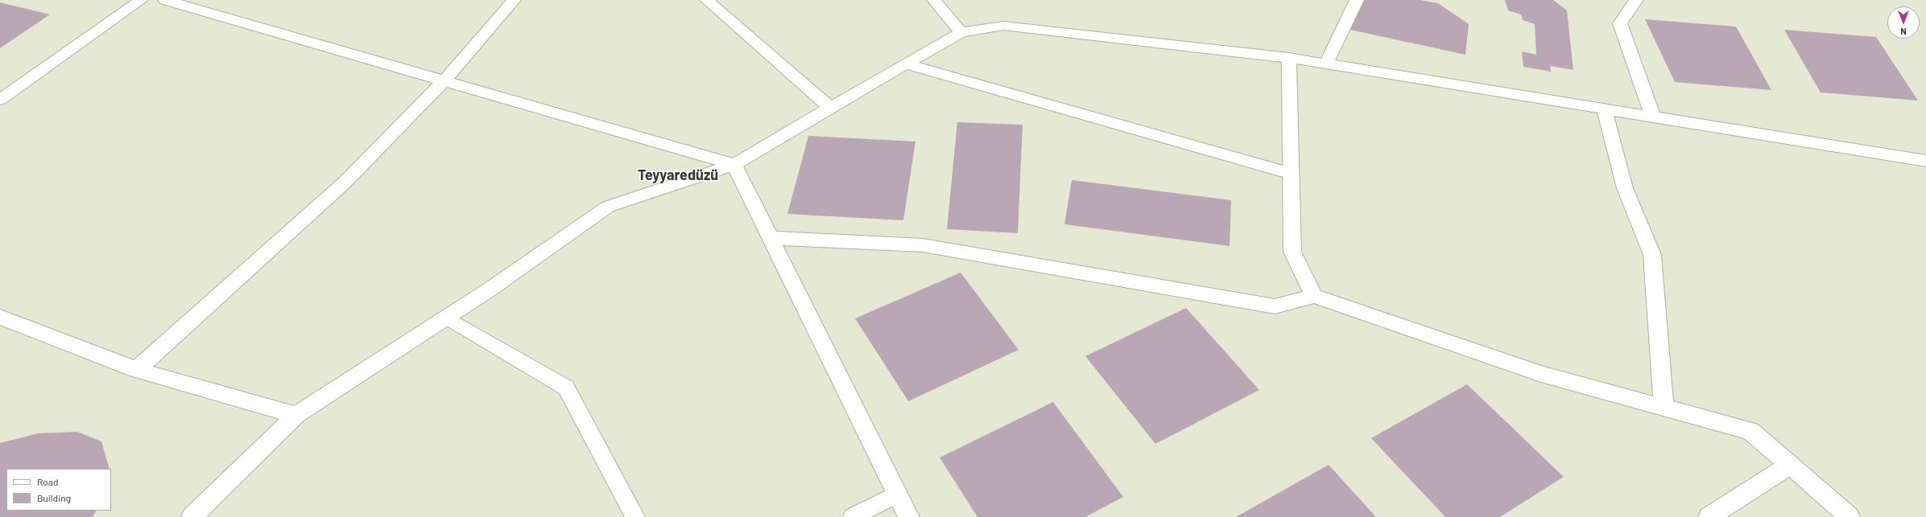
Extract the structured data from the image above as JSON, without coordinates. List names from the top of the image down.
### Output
{
  "districts": ["Teyyaredüzü"],
  "legend": ["Road", "Building"],
  "north": "bottom"
}
